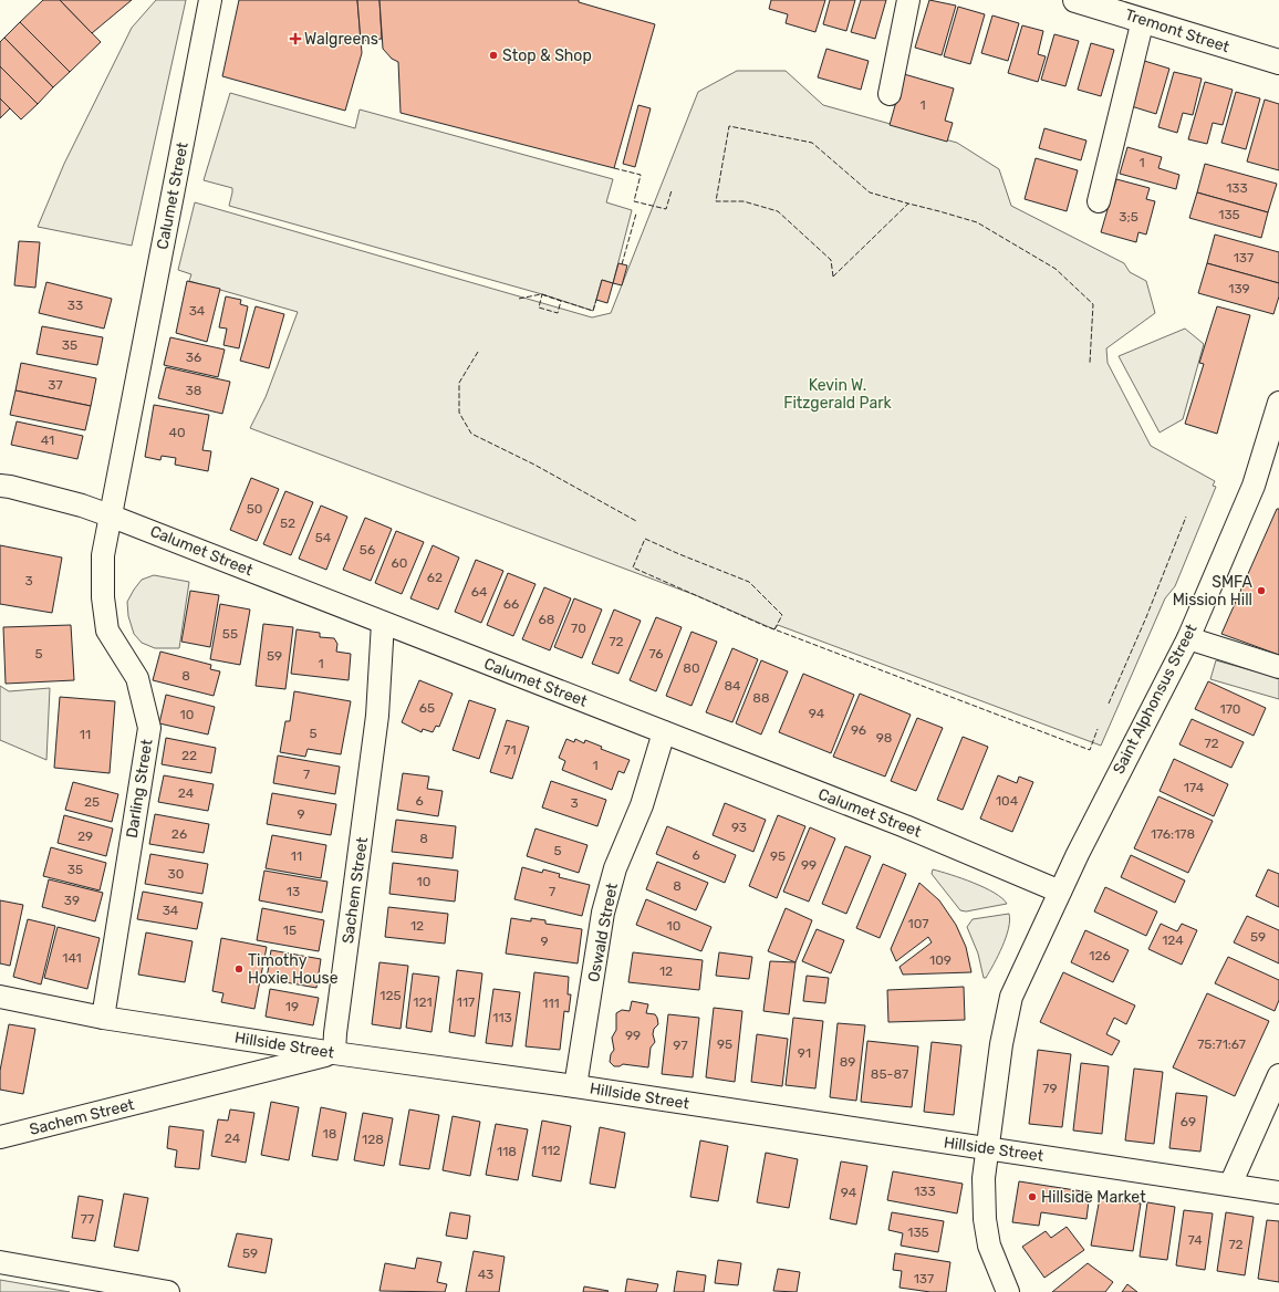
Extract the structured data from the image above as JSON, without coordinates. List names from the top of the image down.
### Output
{
  "streets": {
    "main road": ["Tremont Street"],
    "street": [
      "Calumet Street",
      "Saint Alphonsus Street",
      "Darling Street",
      "Sachem Street",
      "Oswald Street",
      "Hillside Street"
    ]
  },
  "crossings": [
    ["Calumet Street", "Saint Alphonsus Street"],
    ["Calumet Street", "Darling Street"],
    ["Calumet Street", "Sachem Street"],
    ["Calumet Street", "Oswald Street"],
    ["Darling Street", "Hillside Street"],
    ["Sachem Street", "Hillside Street"],
    ["Oswald Street", "Hillside Street"]
  ],
  "parks": ["Kevin W. Fitzgerald Park"],
  "places": {
    "health": ["Walgreens"],
    "other": [
      "Stop & Shop",
      "SMFA Mission Hill",
      "Timothy Hoxie House",
      "Hillside Market"
    ]
  },
  "house_numbers": [
    "1",
    "1",
    "133",
    "135",
    "3;5",
    "137",
    "139",
    "33",
    "34",
    "35",
    "36",
    "37",
    "38",
    "40",
    "41",
    "50",
    "52",
    "54",
    "56",
    "60",
    "62",
    "3",
    "64",
    "66",
    "68",
    "70",
    "55",
    "72",
    "5",
    "76",
    "59",
    "1",
    "80",
    "8",
    "84",
    "88",
    "65",
    "170",
    "94",
    "10",
    "96",
    "5",
    "11",
    "98",
    "72",
    "71",
    "22",
    "1",
    "7",
    "174",
    "24",
    "6",
    "104",
    "25",
    "3",
    "9",
    "93",
    "26",
    "176:178",
    "29",
    "8",
    "5",
    "6",
    "11",
    "95",
    "99",
    "35",
    "30",
    "10",
    "8",
    "13",
    "7",
    "39",
    "34",
    "107",
    "12",
    "10",
    "15",
    "59",
    "124",
    "9",
    "126",
    "141",
    "109",
    "12",
    "125",
    "121",
    "117",
    "111",
    "19",
    "113",
    "99",
    "95",
    "75:71:67",
    "97",
    "91",
    "89",
    "85-87",
    "79",
    "69",
    "18",
    "24",
    "128",
    "112",
    "118",
    "133",
    "94",
    "77",
    "135",
    "74",
    "72",
    "59",
    "43",
    "137"
  ]
}
